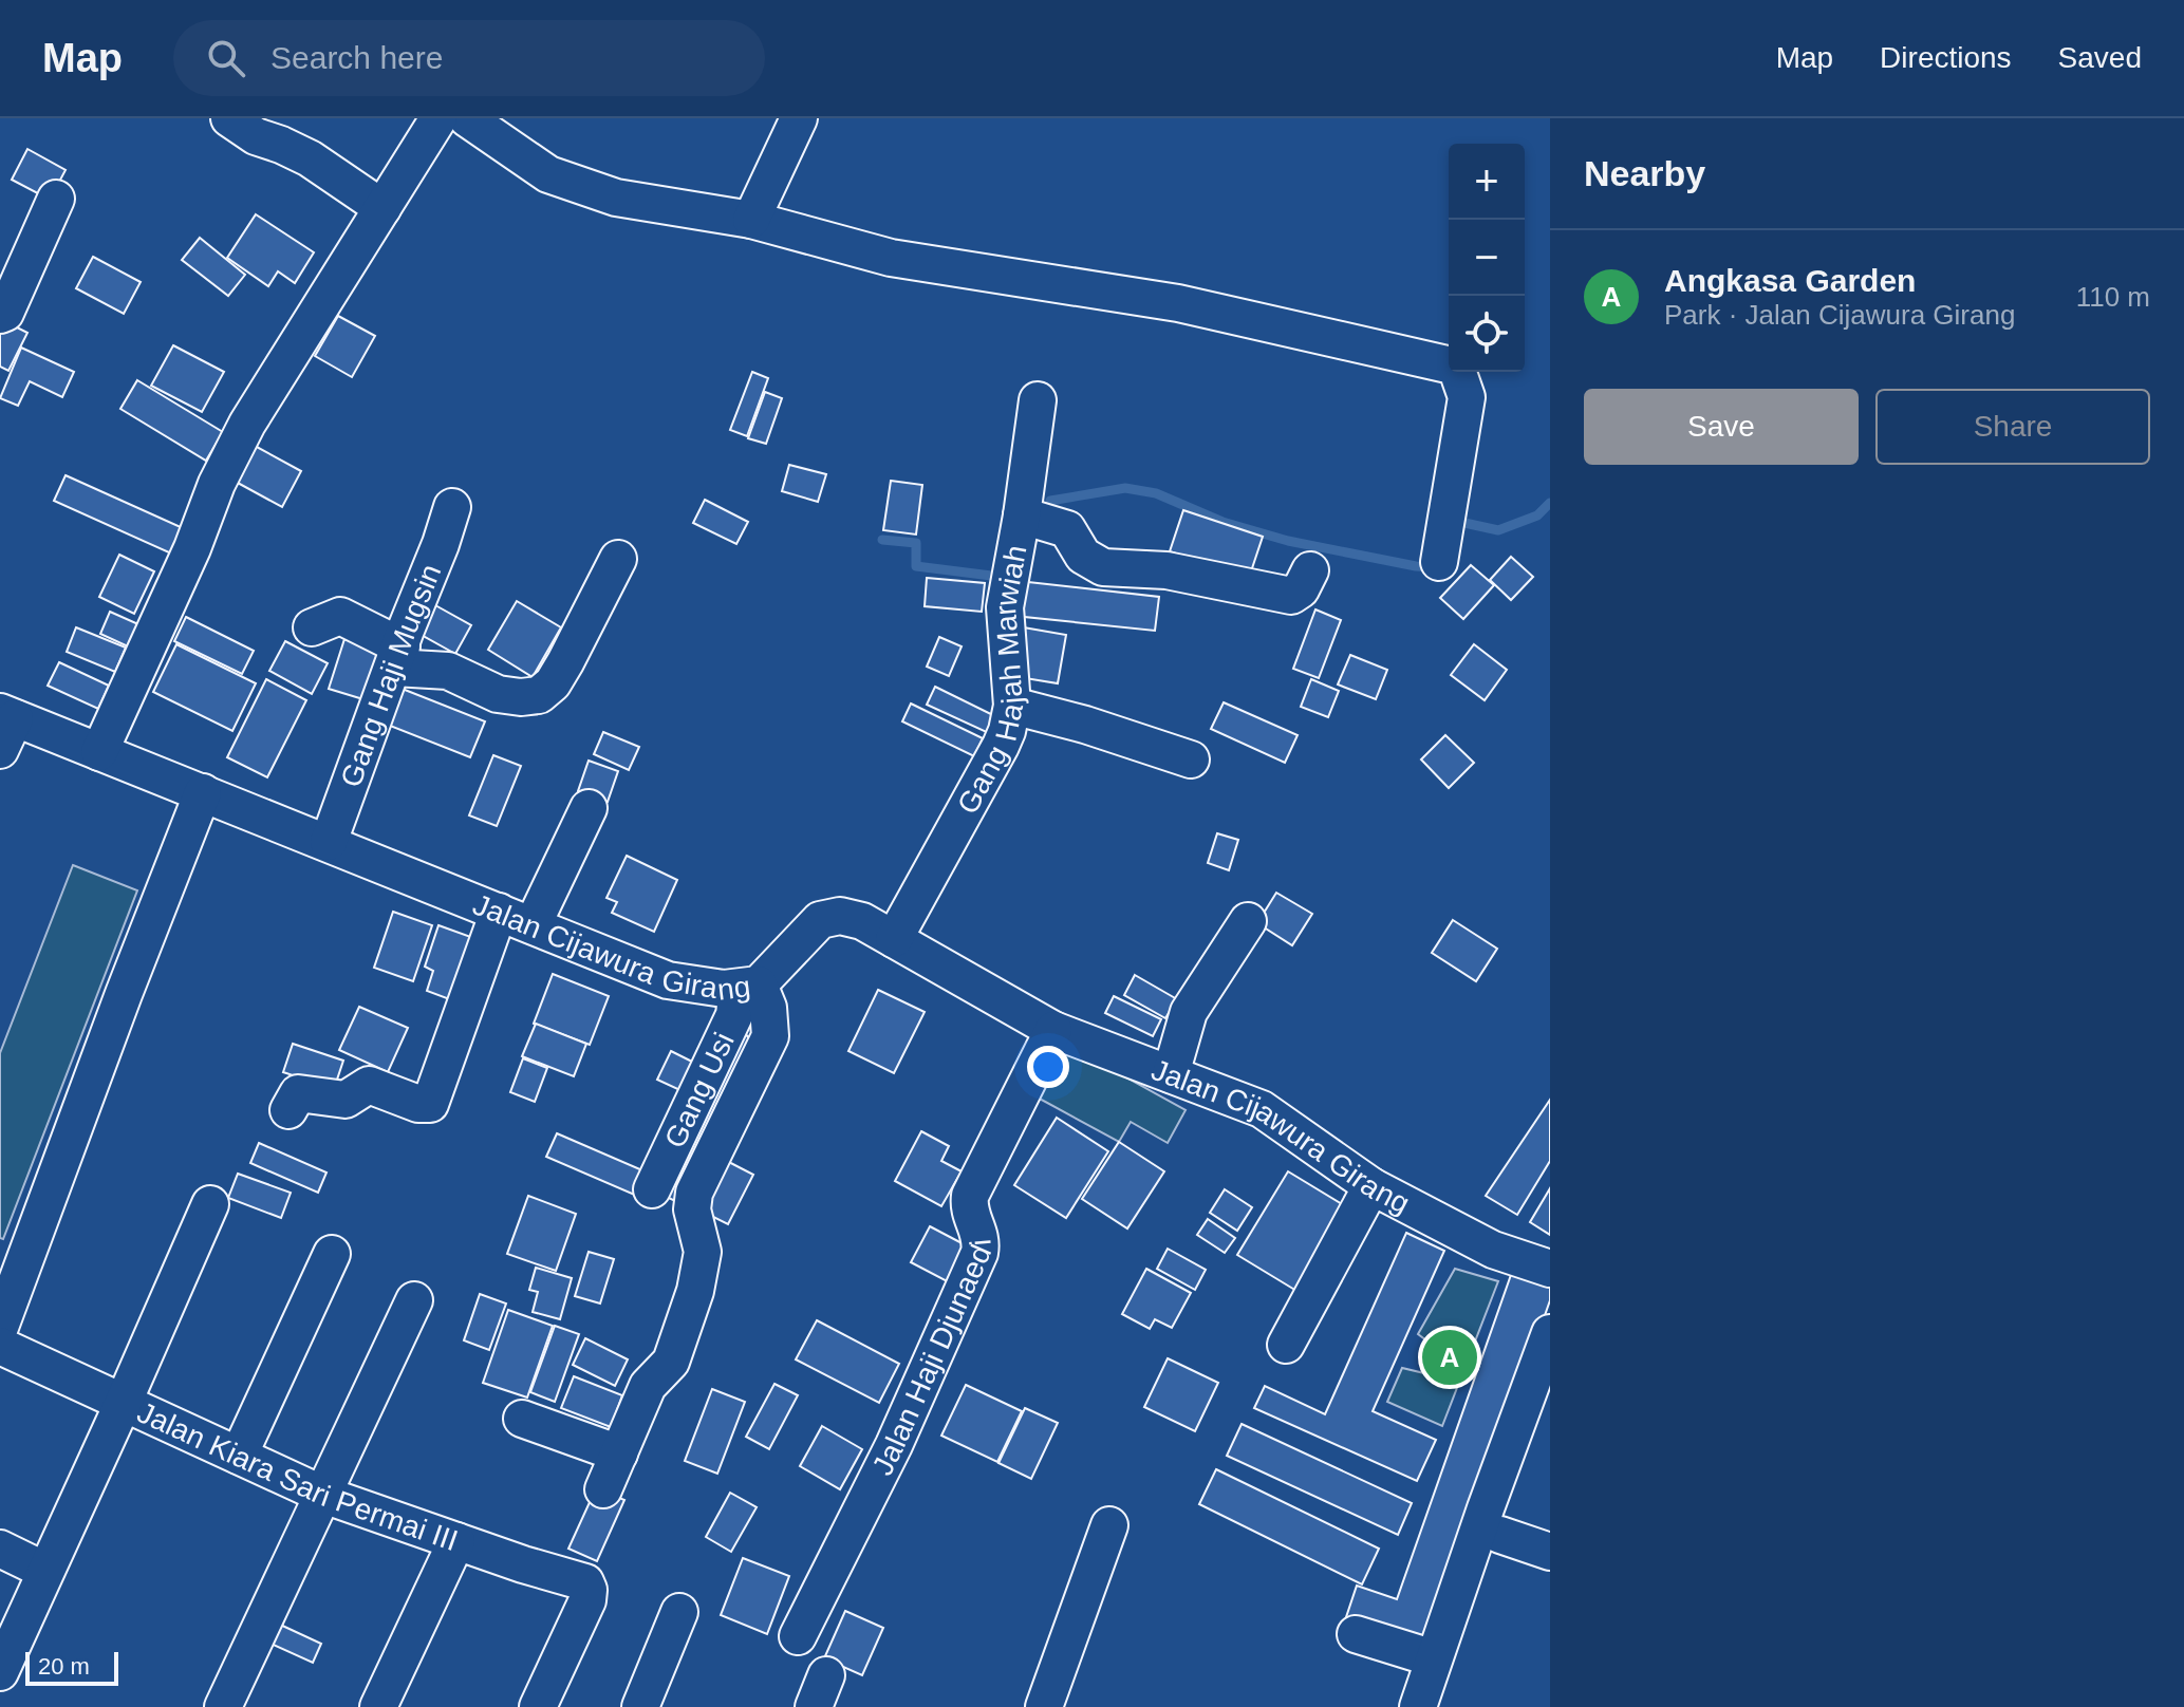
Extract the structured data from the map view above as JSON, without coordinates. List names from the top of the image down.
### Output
{
  "streets": {
    "street": [
      "Gang Haji Mugsin",
      "Gang Hajah Marwiah",
      "Jalan Cijawura Girang",
      "Gang Usi",
      "Jalan Haji Djunaedi",
      "Jalan Kiara Sari Permai III"
    ]
  },
  "crossings": [
    ["Gang Haji Mugsin", "Jalan Cijawura Girang"],
    ["Gang Hajah Marwiah", "Jalan Cijawura Girang"],
    ["Jalan Cijawura Girang", "Gang Usi"],
    ["Jalan Cijawura Girang", "Jalan Haji Djunaedi"]
  ],
  "scale_bar": "20 m",
  "page": {
    "header": "Map",
    "search": "Search here",
    "nav": ["Map", "Directions", "Saved"],
    "heading": "Nearby",
    "map_buttons": ["+", "−"],
    "list": [
      {
        "mark": "A",
        "name": "Angkasa Garden",
        "note": "Park · Jalan Cijawura Girang",
        "value": "110 m"
      }
    ],
    "buttons": ["Save", "Share"],
    "pins": "A",
    "scale": "20 m"
  }
}
